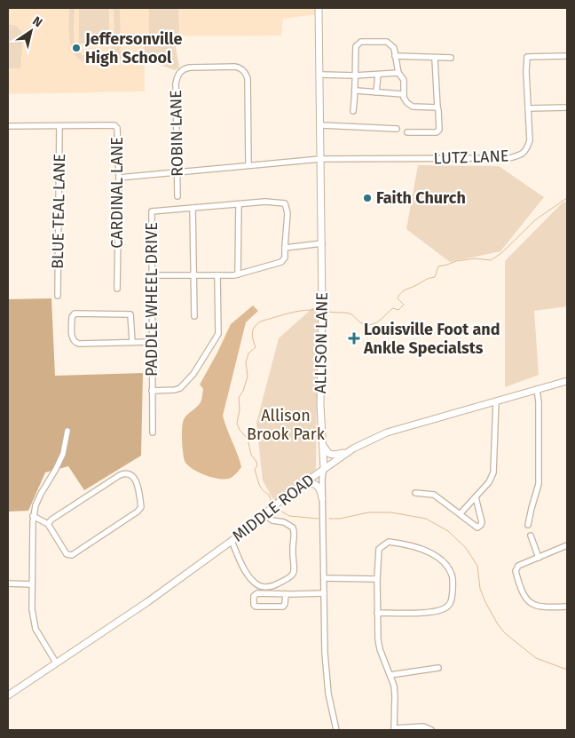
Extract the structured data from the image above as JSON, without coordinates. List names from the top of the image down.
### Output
{
  "streets": {
    "main road": ["ALLISON LANE", "MIDDLE ROAD"],
    "street": [
      "ROBIN LANE",
      "LUTZ LANE",
      "CARDINAL LANE",
      "BLUE TEAL LANE",
      "PADDLE WHEEL DRIVE"
    ]
  },
  "crossings": [
    ["LUTZ LANE", "ALLISON LANE"],
    ["CARDINAL LANE", "BLUE TEAL LANE"],
    ["ALLISON LANE", "MIDDLE ROAD"]
  ],
  "parks": ["Allison Brook Park"],
  "places": {
    "other": ["Jeffersonville High School", "Faith Church"],
    "health": ["Louisville Foot and Ankle Specialsts"]
  },
  "north": "top right"
}
